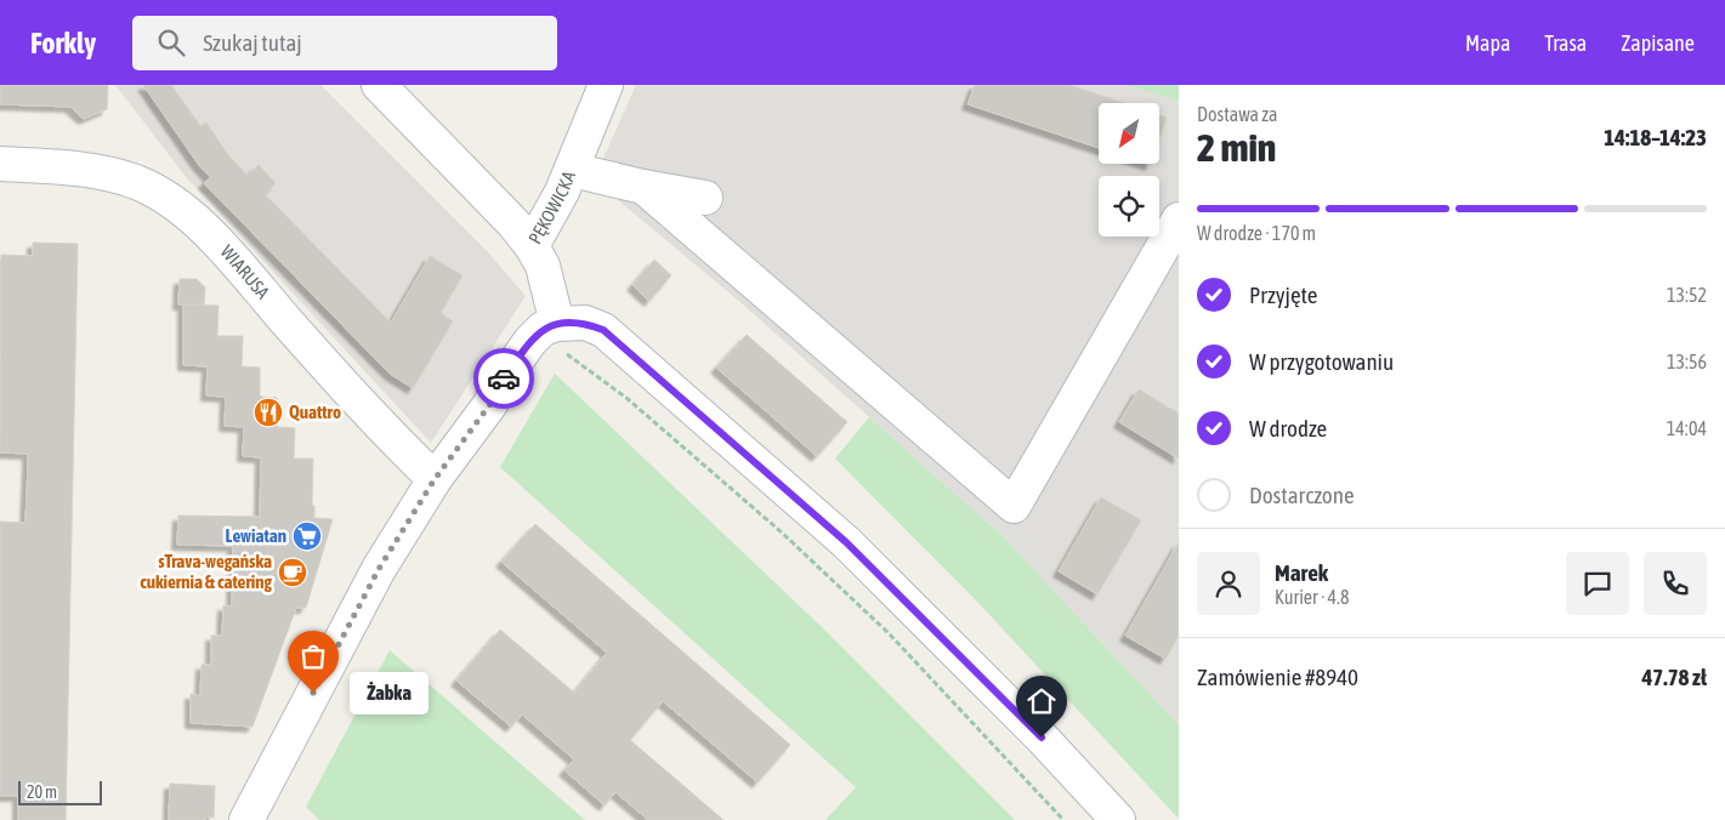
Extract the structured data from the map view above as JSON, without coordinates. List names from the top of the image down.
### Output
{
  "streets": {
    "street": ["PĘKOWICKA", "WIARUSA"]
  },
  "places": {
    "restaurant": ["Quattro"],
    "supermarket": ["Lewiatan"],
    "cafe": ["sTrava-wegańska cukiernia & catering"],
    "other": ["Żabka"]
  },
  "scale_bar": "20 m",
  "north": "bottom left",
  "page": {
    "header": "Forkly",
    "search": "Szukaj tutaj",
    "nav": ["Mapa", "Trasa", "Zapisane"],
    "heading": ["2 min", "Dostawa za", "14:18–14:23"],
    "panel": [
      "Marek",
      "Kurier · 4.8",
      "Zamówienie #8940",
      "47.78 zł"
    ],
    "bar": "W drodze · 170 m",
    "list": [
      ["Przyjęte", "13:52"],
      ["W przygotowaniu", "13:56"],
      ["W drodze", "14:04"],
      "Dostarczone"
    ],
    "bubble": "Żabka",
    "scale": "20 m"
  }
}
